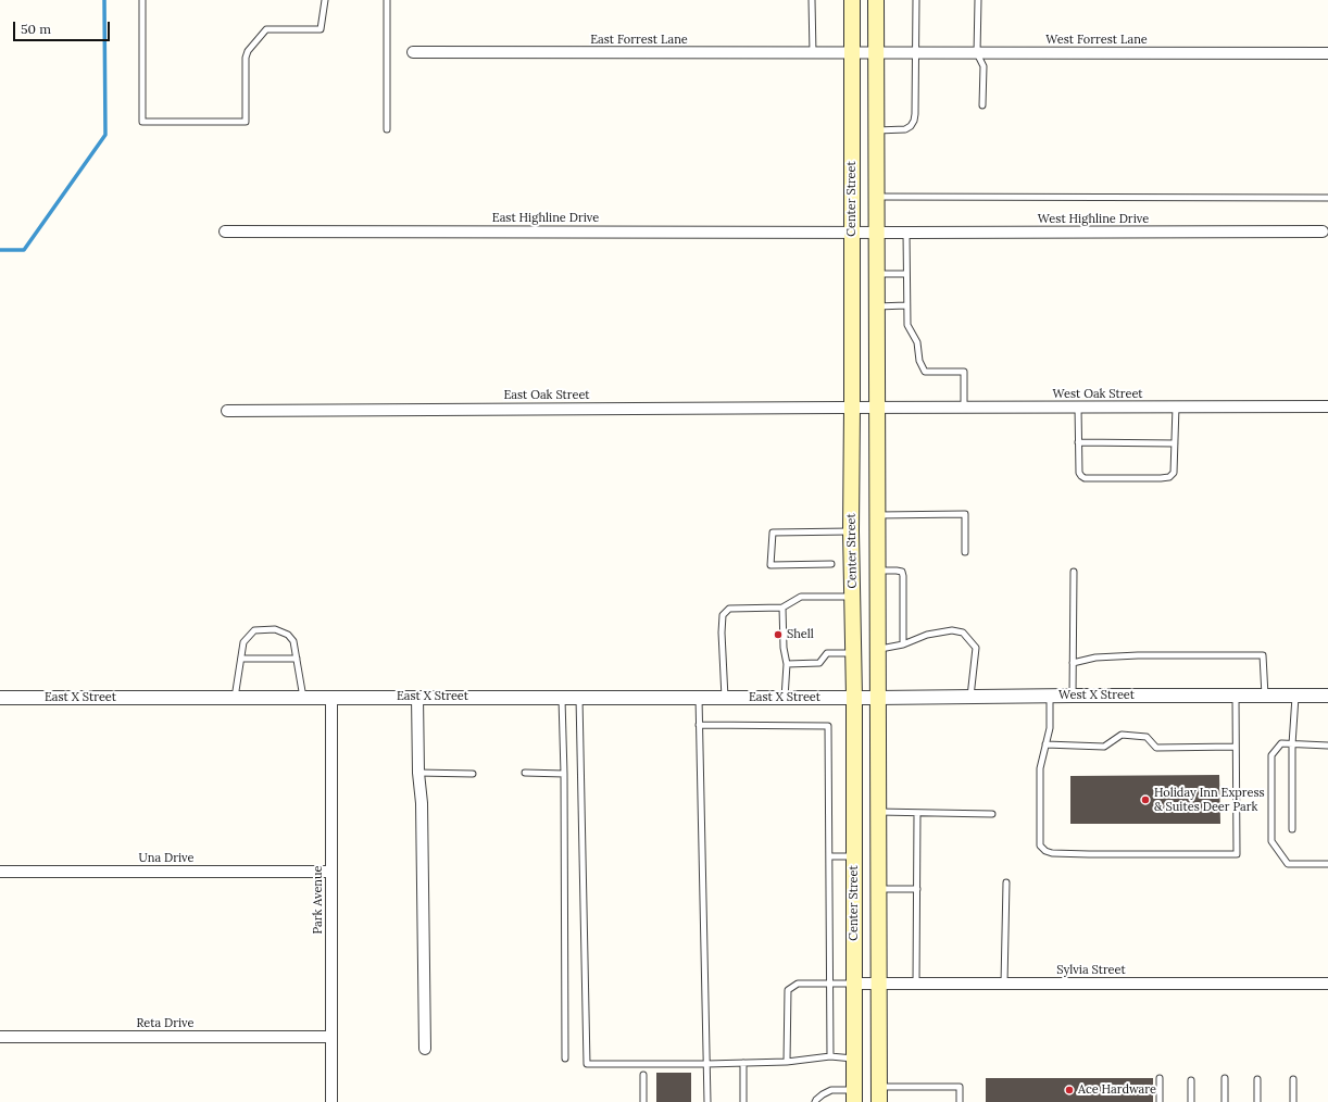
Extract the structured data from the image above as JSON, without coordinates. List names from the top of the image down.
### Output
{
  "streets": {
    "main road": ["Center Street"],
    "street": [
      "East Forrest Lane",
      "West Forrest Lane",
      "East Highline Drive",
      "West Highline Drive",
      "West Oak Street",
      "East Oak Street",
      "West X Street",
      "East X Street",
      "Una Drive",
      "Park Avenue",
      "Sylvia Street",
      "Reta Drive"
    ]
  },
  "crossings": [
    ["East Forrest Lane", "West Forrest Lane"],
    ["East Forrest Lane", "Center Street"],
    ["West Forrest Lane", "Center Street"],
    ["Center Street", "East Highline Drive"],
    ["Center Street", "West Highline Drive"],
    ["Center Street", "West Oak Street"],
    ["Center Street", "East Oak Street"],
    ["Center Street", "West X Street"],
    ["Center Street", "East X Street"],
    ["Center Street", "Sylvia Street"],
    ["East Highline Drive", "West Highline Drive"],
    ["West Oak Street", "East Oak Street"],
    ["West X Street", "East X Street"],
    ["East X Street", "Park Avenue"],
    ["Una Drive", "Park Avenue"],
    ["Park Avenue", "Reta Drive"]
  ],
  "places": ["Shell", "Holiday Inn Express & Suites Deer Park", "Ace Hardware"],
  "scale_bar": "50 m"
}
